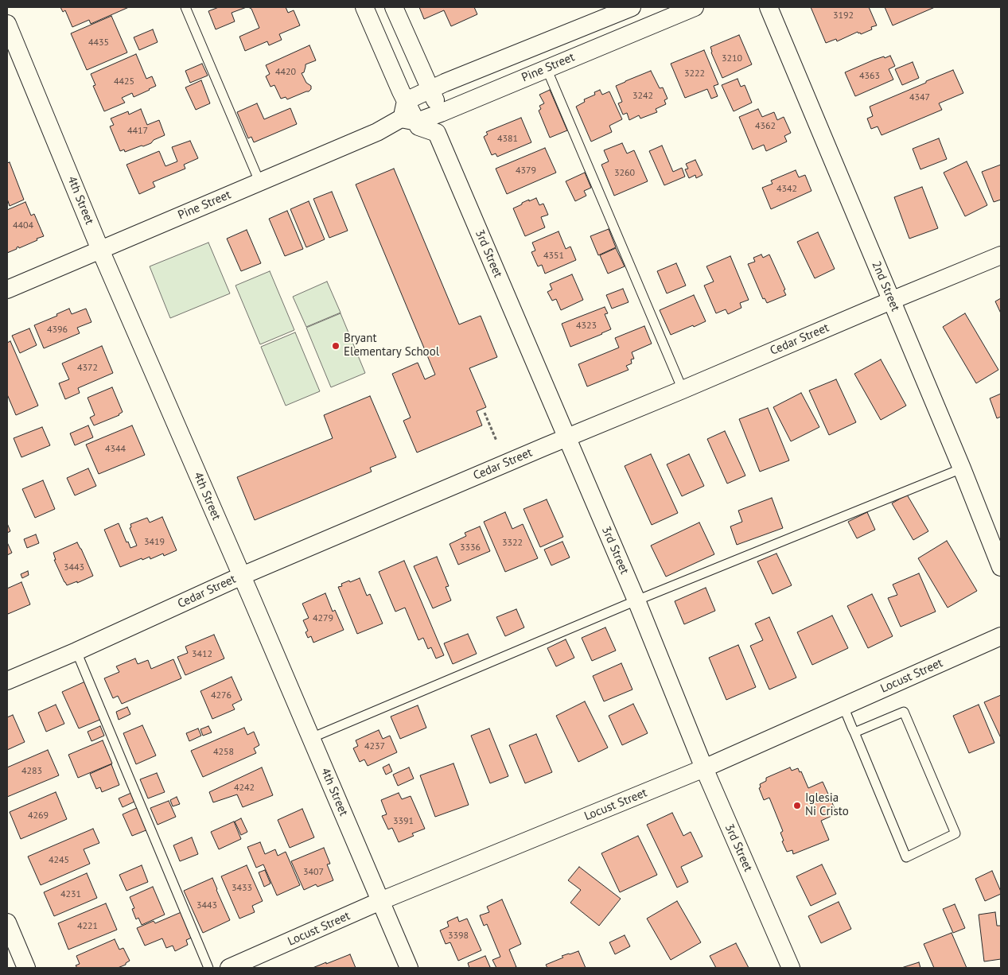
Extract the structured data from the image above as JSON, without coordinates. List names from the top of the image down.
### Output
{
  "streets": {
    "street": [
      "Pine Street",
      "4th Street",
      "3rd Street",
      "2nd Street",
      "Cedar Street",
      "Locust Street"
    ]
  },
  "crossings": [
    ["Pine Street", "4th Street"],
    ["4th Street", "Cedar Street"],
    ["4th Street", "Locust Street"],
    ["3rd Street", "Cedar Street"],
    ["3rd Street", "Locust Street"],
    ["2nd Street", "Cedar Street"]
  ],
  "places": ["Bryant Elementary School", "Iglesia Ni Cristo"],
  "house_numbers": [
    "3192",
    "4435",
    "3210",
    "4420",
    "3222",
    "4363",
    "4425",
    "3242",
    "4347",
    "4362",
    "4417",
    "4381",
    "4379",
    "3260",
    "4342",
    "4404",
    "4351",
    "4323",
    "4396",
    "4372",
    "4344",
    "3419",
    "3322",
    "3336",
    "3443",
    "4279",
    "3412",
    "4276",
    "4237",
    "4258",
    "4283",
    "4242",
    "4269",
    "3391",
    "4245",
    "3407",
    "3433",
    "4231",
    "3443",
    "4221",
    "3398"
  ]
}
